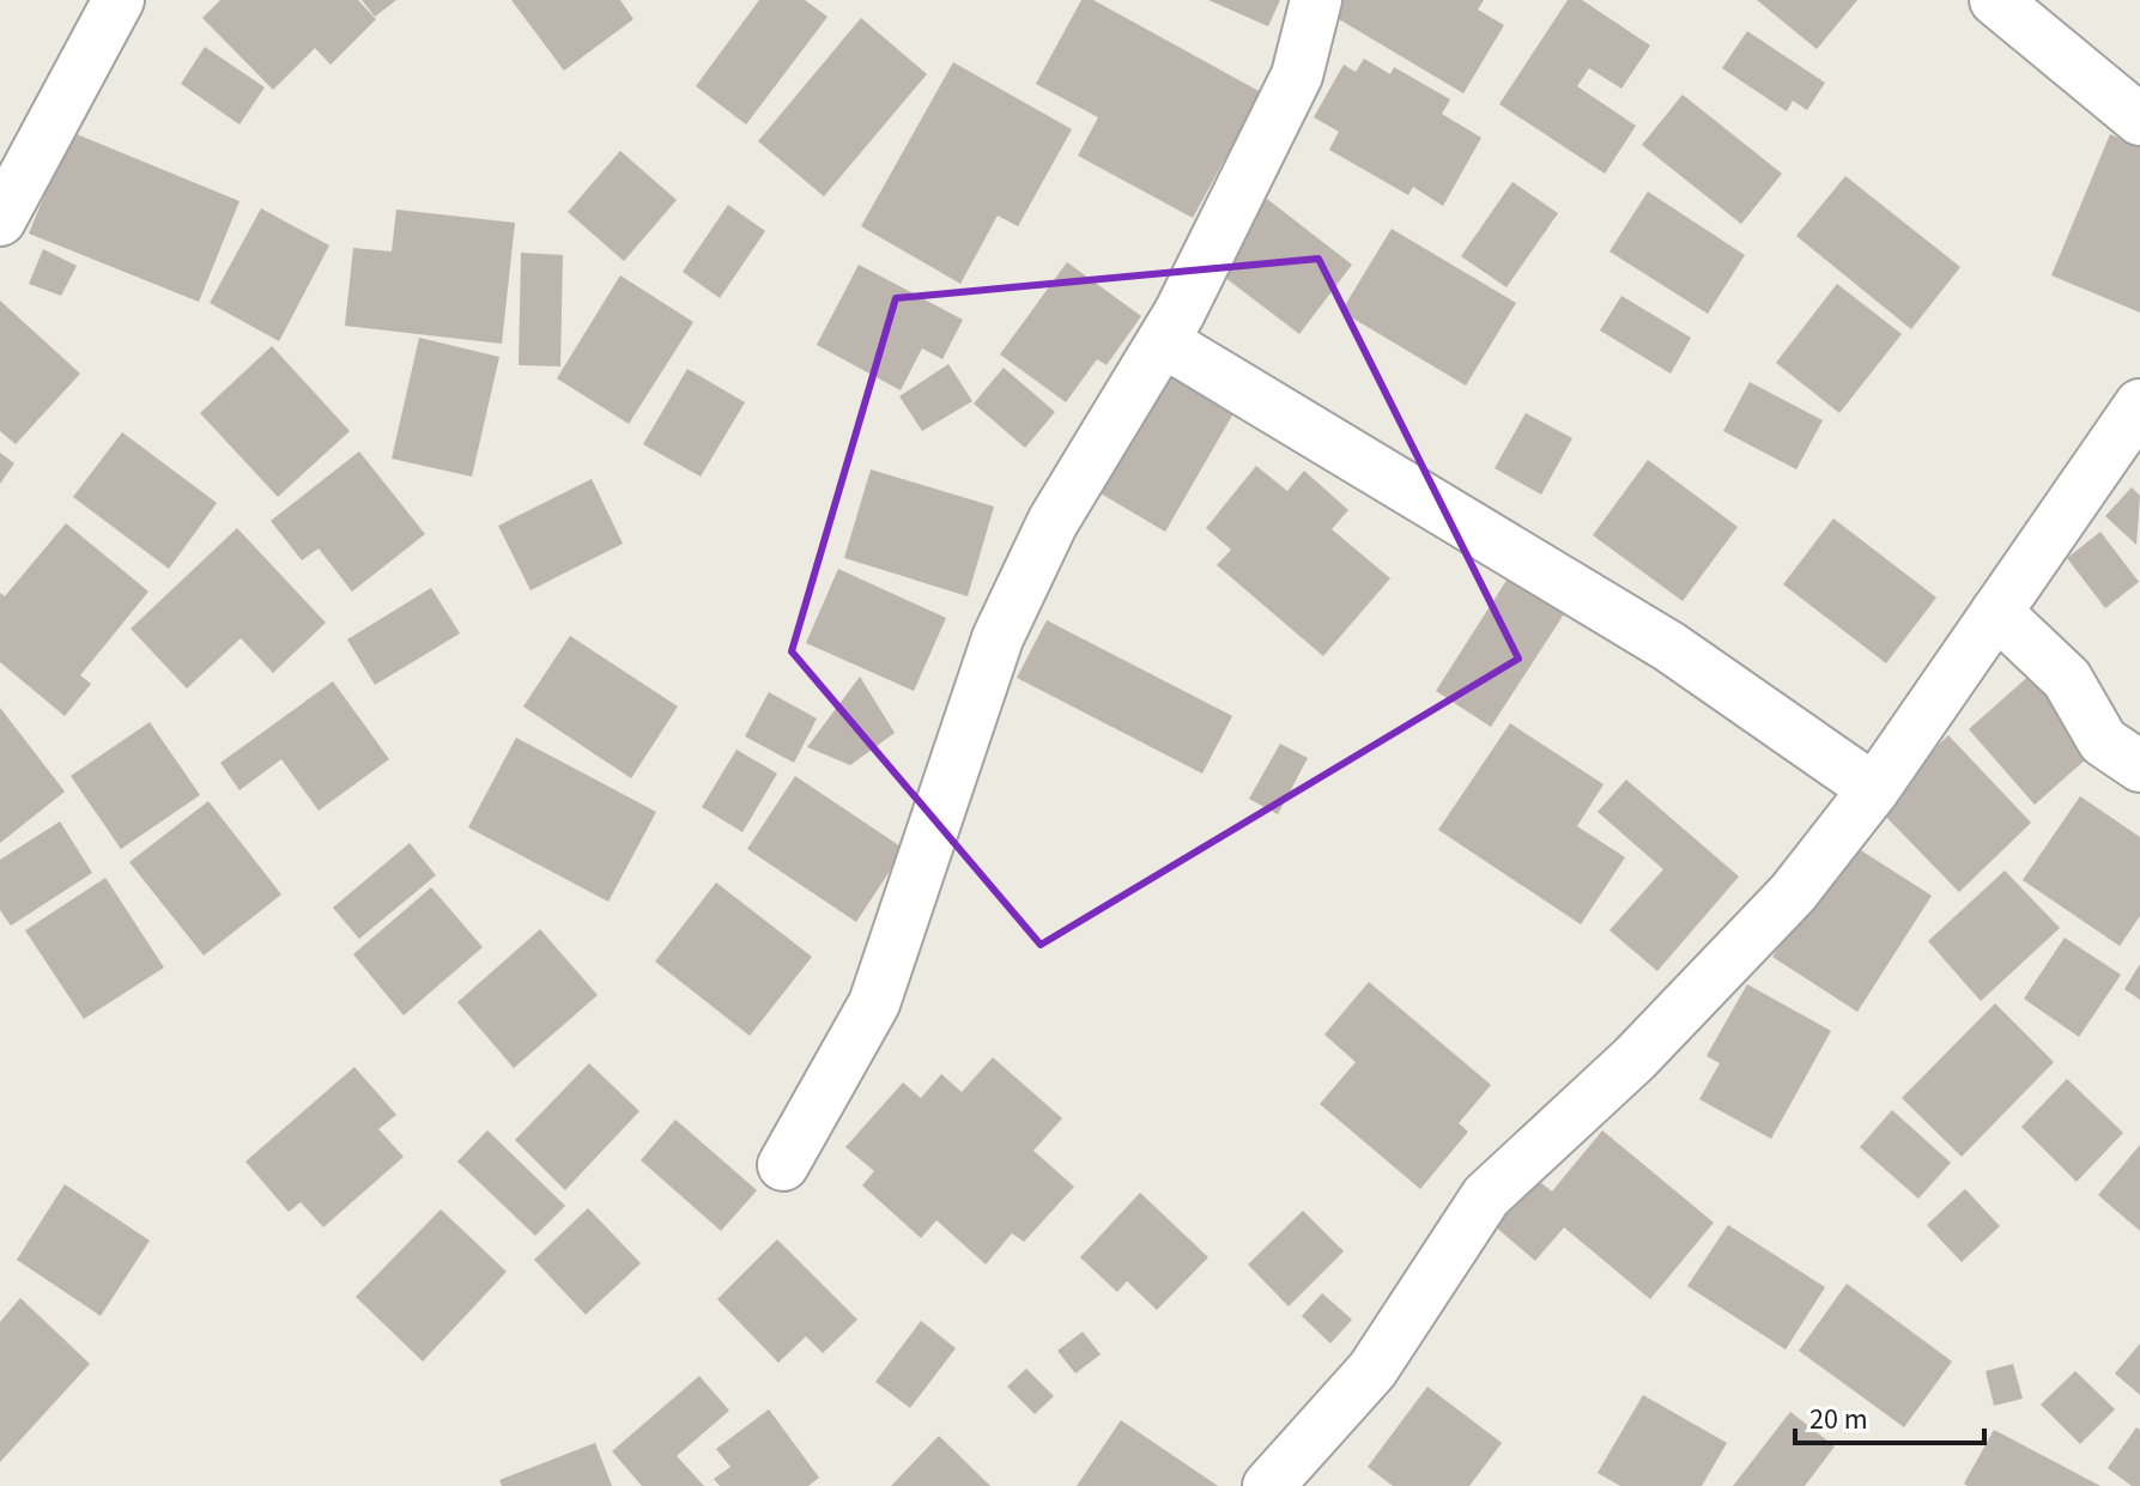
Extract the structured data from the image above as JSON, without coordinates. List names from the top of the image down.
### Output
{
  "scale_bar": "20 m"
}
